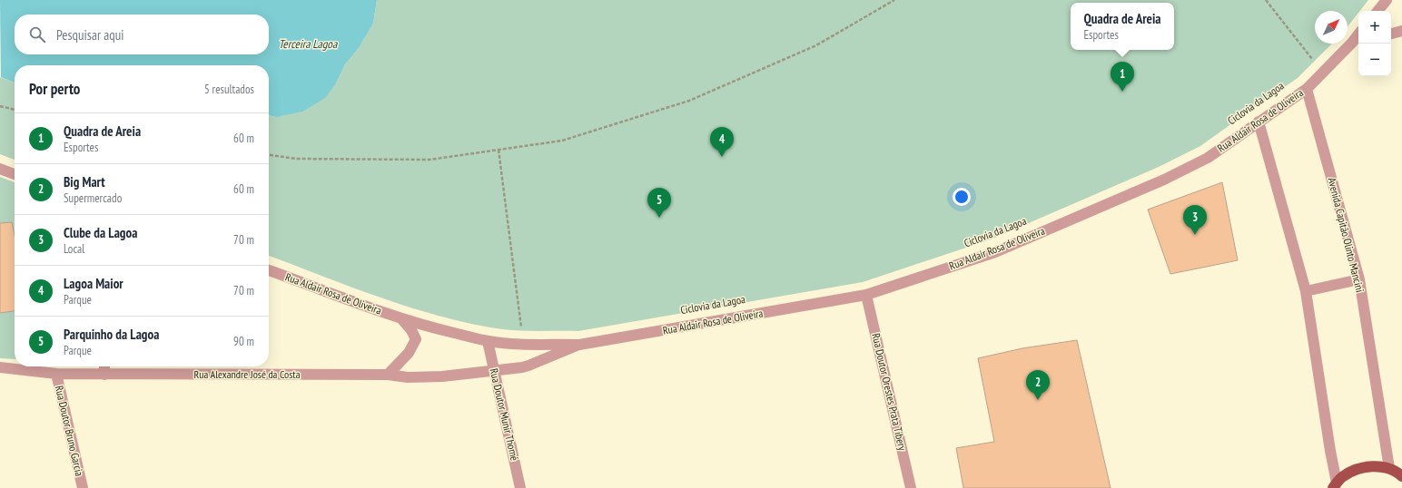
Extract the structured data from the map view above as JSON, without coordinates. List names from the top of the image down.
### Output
{
  "streets": {
    "street": [
      "Rua Aldair Rosa de Oliveira",
      "Avenida Capitão Olinto Mancini",
      "Rua Alexandre José da Costa",
      "Rua Doutor Orestes Prata Tibery",
      "Rua Doutor Munir Thomé",
      "Rua Doutor Bruno Garcia"
    ]
  },
  "crossings": [
    ["Rua Aldair Rosa de Oliveira", "Avenida Capitão Olinto Mancini"],
    ["Rua Aldair Rosa de Oliveira", "Rua Alexandre José da Costa"],
    ["Rua Aldair Rosa de Oliveira", "Rua Doutor Orestes Prata Tibery"],
    ["Rua Aldair Rosa de Oliveira", "Rua Doutor Munir Thomé"],
    ["Rua Alexandre José da Costa", "Rua Doutor Munir Thomé"],
    ["Rua Alexandre José da Costa", "Rua Doutor Bruno Garcia"]
  ],
  "water": ["Terceira Lagoa"],
  "north": "top right",
  "page": {
    "popup": ["Quadra de Areia", "Esportes"],
    "map_buttons": ["+", "−"],
    "search": "Pesquisar aqui",
    "pins": [
      "1",
      "4",
      "5",
      "3",
      "2"
    ],
    "heading": ["Por perto", "5 resultados"],
    "list": [
      {
        "mark": "1",
        "name": "Quadra de Areia",
        "note": "Esportes",
        "value": "60 m"
      },
      {
        "mark": "2",
        "name": "Big Mart",
        "note": "Supermercado",
        "value": "60 m"
      },
      {
        "mark": "3",
        "name": "Clube da Lagoa",
        "note": "Local",
        "value": "70 m"
      },
      {
        "mark": "4",
        "name": "Lagoa Maior",
        "note": "Parque",
        "value": "70 m"
      },
      {
        "mark": "5",
        "name": "Parquinho da Lagoa",
        "note": "Parque",
        "value": "90 m"
      }
    ]
  }
}
